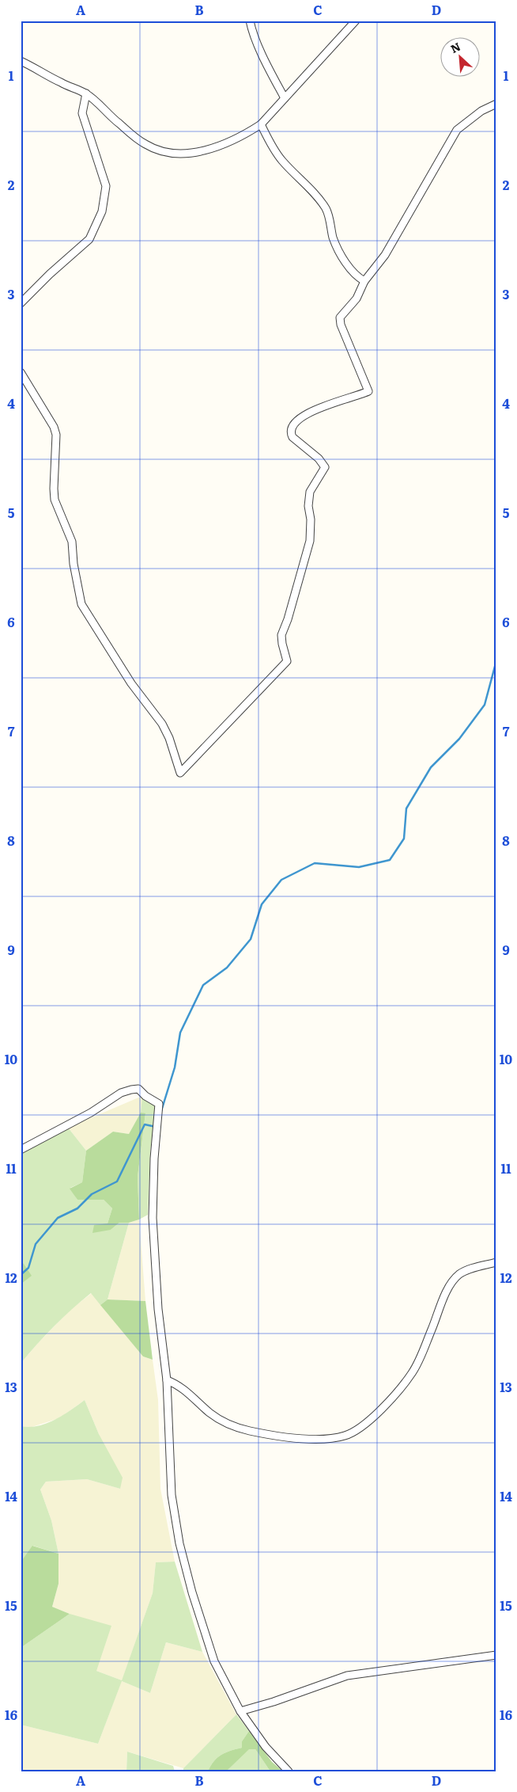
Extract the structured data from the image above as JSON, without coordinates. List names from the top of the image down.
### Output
{
  "north": "top left",
  "grid": {
    "columns": [
      "A",
      "B",
      "C",
      "D"
    ],
    "rows": [
      "1",
      "2",
      "3",
      "4",
      "5",
      "6",
      "7",
      "8",
      "9",
      "10",
      "11",
      "12",
      "13",
      "14",
      "15",
      "16"
    ]
  }
}
